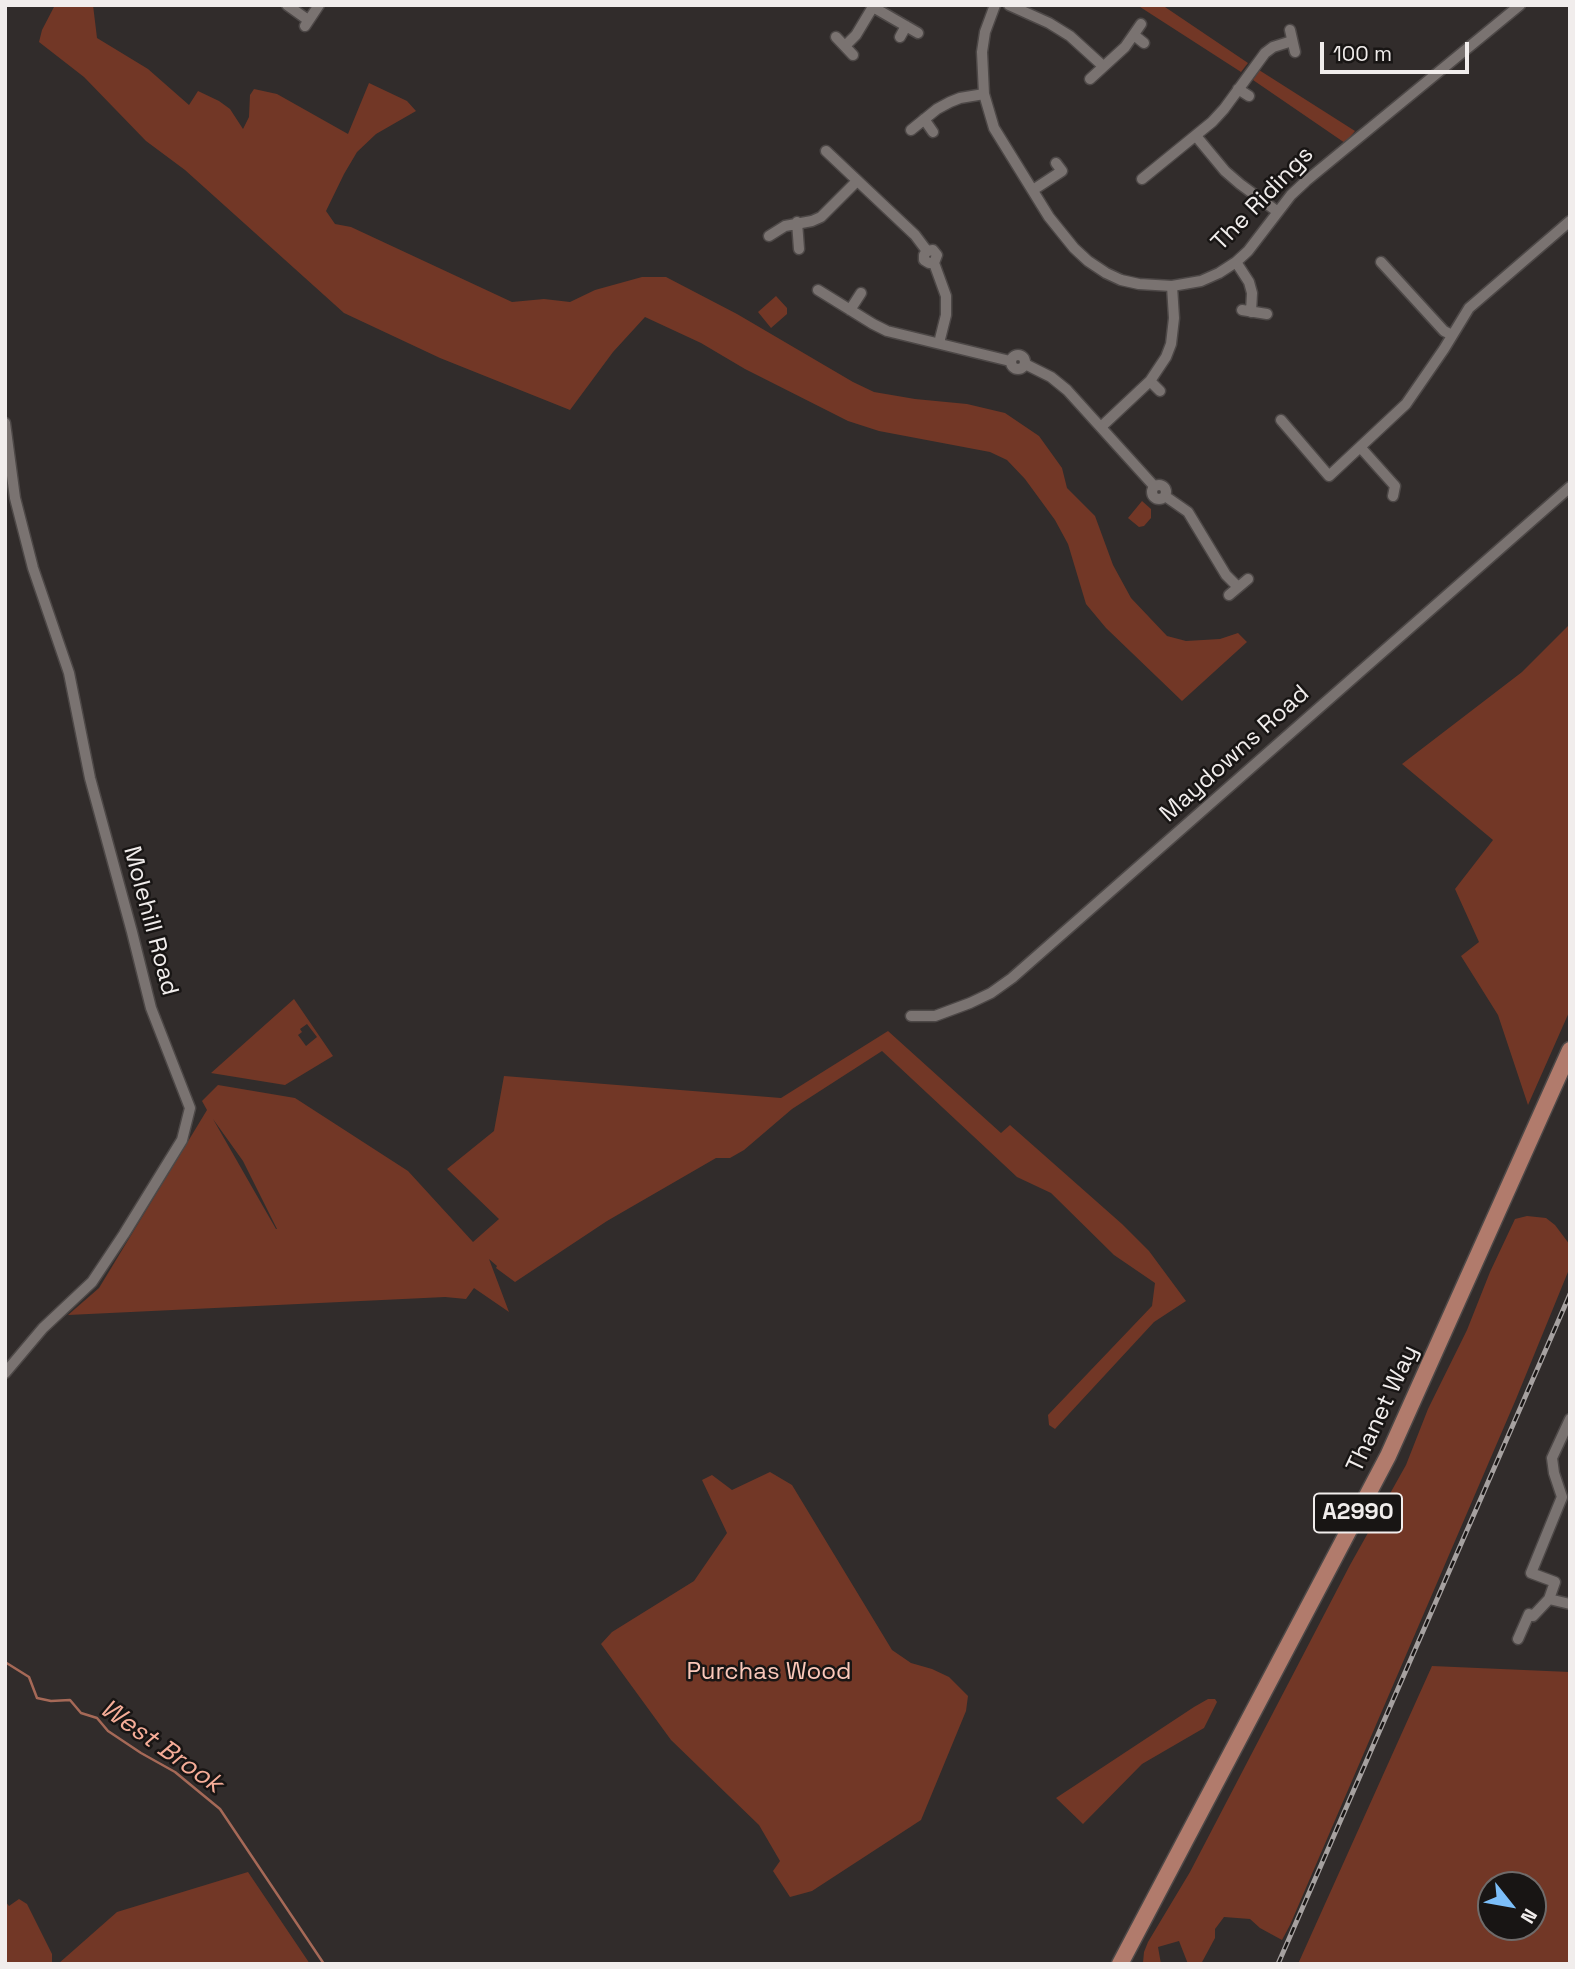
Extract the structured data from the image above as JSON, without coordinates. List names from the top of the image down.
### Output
{
  "streets": {
    "main road": ["Thanet Way", "A2990"],
    "street": ["The Ridings", "Maydowns Road", "Molehill Road"]
  },
  "water": ["West Brook"],
  "parks": ["Purchas Wood"],
  "scale_bar": "100 m",
  "north": "bottom right"
}
